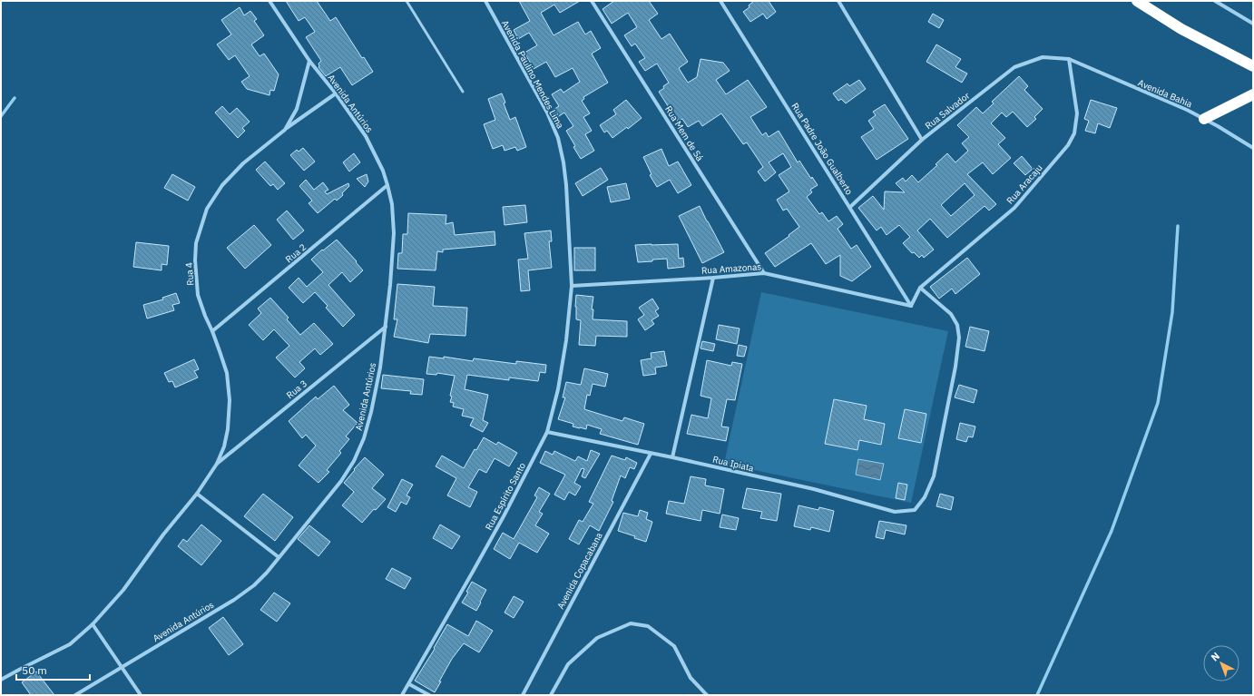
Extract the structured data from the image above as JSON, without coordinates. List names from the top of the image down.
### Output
{
  "streets": {
    "street": [
      "Avenida Paulino Mendes Lima",
      "Avenida Bahia",
      "Avenida Antúrios",
      "Rua Salvador",
      "Rua Mem de Sá",
      "Rua Padre João Gualberto",
      "Rua Aracaju",
      "Rua 2",
      "Rua Amazonas",
      "Rua 4",
      "Rua 3",
      "Rua Ipiata",
      "Rua Espírito Santo",
      "Avenida Copacabana"
    ]
  },
  "crossings": [
    ["Avenida Paulino Mendes Lima", "Rua Amazonas"],
    ["Avenida Paulino Mendes Lima", "Rua Espírito Santo"],
    ["Avenida Bahia", "Rua Salvador"],
    ["Avenida Bahia", "Rua Aracaju"],
    ["Avenida Antúrios", "Rua 2"],
    ["Avenida Antúrios", "Rua 4"],
    ["Avenida Antúrios", "Rua 3"],
    ["Rua Salvador", "Rua Padre João Gualberto"],
    ["Rua Salvador", "Rua Aracaju"],
    ["Rua Mem de Sá", "Rua Amazonas"],
    ["Rua Padre João Gualberto", "Rua Aracaju"],
    ["Rua Padre João Gualberto", "Rua Amazonas"],
    ["Rua Aracaju", "Rua Amazonas"],
    ["Rua Aracaju", "Rua Ipiata"],
    ["Rua 2", "Rua 4"],
    ["Rua Amazonas", "Rua Espírito Santo"],
    ["Rua 4", "Rua 3"],
    ["Rua Ipiata", "Rua Espírito Santo"],
    ["Rua Ipiata", "Avenida Copacabana"]
  ],
  "scale_bar": "50 m",
  "north": "top left"
}
